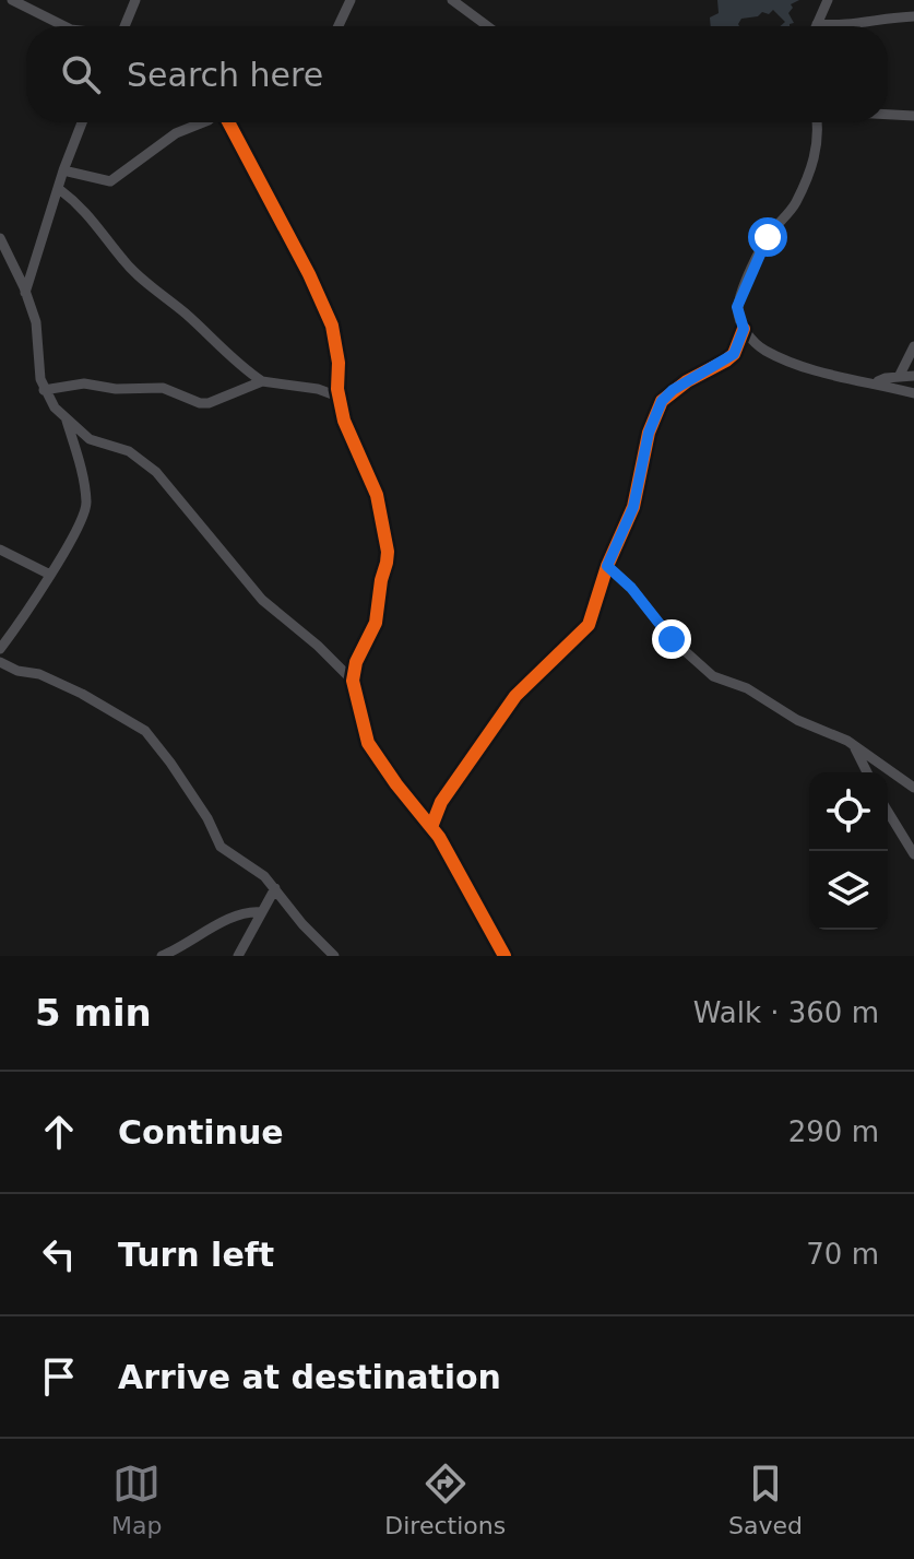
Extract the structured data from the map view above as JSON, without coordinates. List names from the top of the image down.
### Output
{
  "page": {
    "search": "Search here",
    "heading": ["5 min", "Walk · 360 m"],
    "list": [
      ["Continue", "290 m"],
      ["Turn left", "70 m"],
      "Arrive at destination"
    ],
    "nav": ["Map", "Directions", "Saved"]
  }
}
